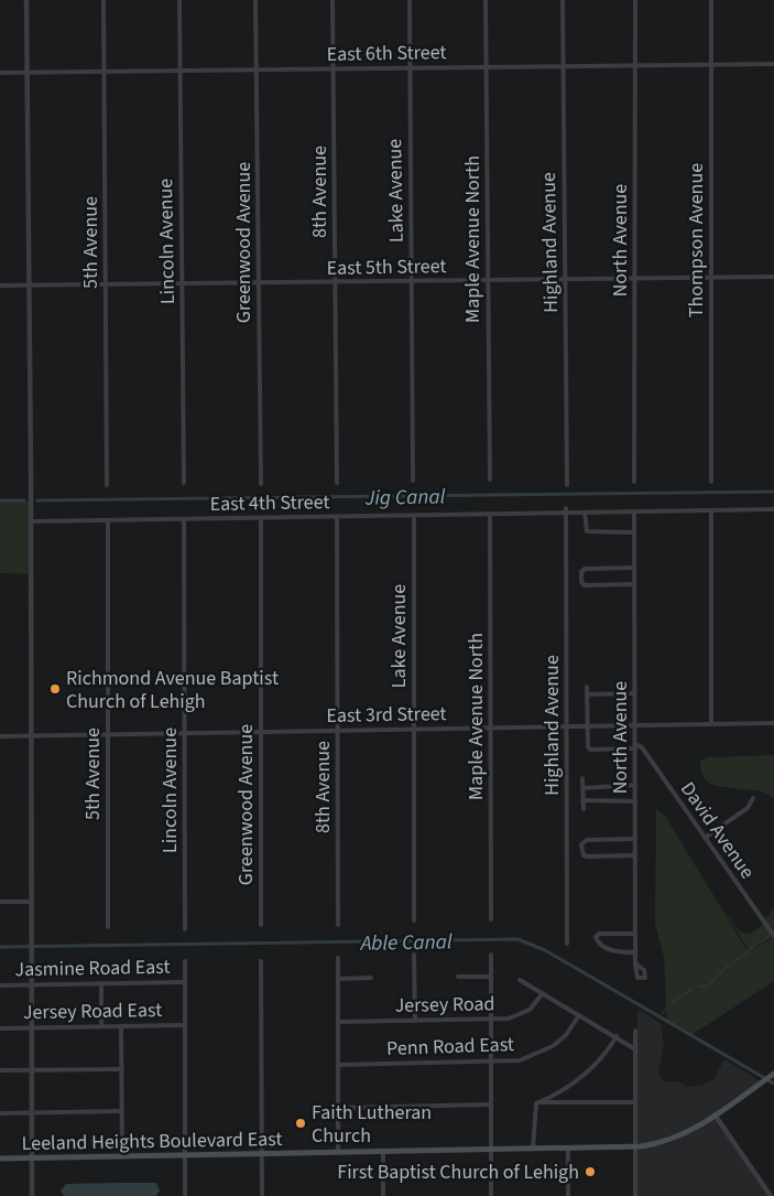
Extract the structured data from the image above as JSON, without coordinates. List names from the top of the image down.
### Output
{
  "streets": {
    "main road": ["Leeland Heights Boulevard East"],
    "street": [
      "East 6th Street",
      "Lake Avenue",
      "8th Avenue",
      "Maple Avenue North",
      "North Avenue",
      "Thompson Avenue",
      "Lincoln Avenue",
      "5th Avenue",
      "Greenwood Avenue",
      "Highland Avenue",
      "East 5th Street",
      "East 4th Street",
      "East 3rd Street",
      "David Avenue",
      "Jasmine Road East",
      "Jersey Road",
      "Jersey Road East",
      "Penn Road East"
    ]
  },
  "crossings": [
    ["East 6th Street", "Lake Avenue"],
    ["East 6th Street", "8th Avenue"],
    ["East 6th Street", "Maple Avenue North"],
    ["East 6th Street", "North Avenue"],
    ["East 6th Street", "Thompson Avenue"],
    ["East 6th Street", "Lincoln Avenue"],
    ["East 6th Street", "5th Avenue"],
    ["East 6th Street", "Greenwood Avenue"],
    ["East 6th Street", "Highland Avenue"],
    ["Lake Avenue", "East 5th Street"],
    ["Lake Avenue", "East 4th Street"],
    ["Lake Avenue", "East 3rd Street"],
    ["8th Avenue", "East 5th Street"],
    ["8th Avenue", "East 4th Street"],
    ["8th Avenue", "East 3rd Street"],
    ["Maple Avenue North", "East 5th Street"],
    ["Maple Avenue North", "East 4th Street"],
    ["Maple Avenue North", "East 3rd Street"],
    ["North Avenue", "East 5th Street"],
    ["North Avenue", "East 4th Street"],
    ["North Avenue", "East 3rd Street"],
    ["North Avenue", "David Avenue"],
    ["Thompson Avenue", "East 5th Street"],
    ["Lincoln Avenue", "East 5th Street"],
    ["Lincoln Avenue", "East 4th Street"],
    ["Lincoln Avenue", "East 3rd Street"],
    ["5th Avenue", "East 5th Street"],
    ["5th Avenue", "East 4th Street"],
    ["5th Avenue", "East 3rd Street"],
    ["Greenwood Avenue", "East 5th Street"],
    ["Greenwood Avenue", "East 4th Street"],
    ["Greenwood Avenue", "East 3rd Street"],
    ["Highland Avenue", "East 5th Street"],
    ["Highland Avenue", "East 4th Street"],
    ["Highland Avenue", "East 3rd Street"]
  ],
  "water": ["Jig Canal", "Able Canal"],
  "places": ["Richmond Avenue Baptist Church of Lehigh", "Faith Lutheran Church", "First Baptist Church of Lehigh"]
}
